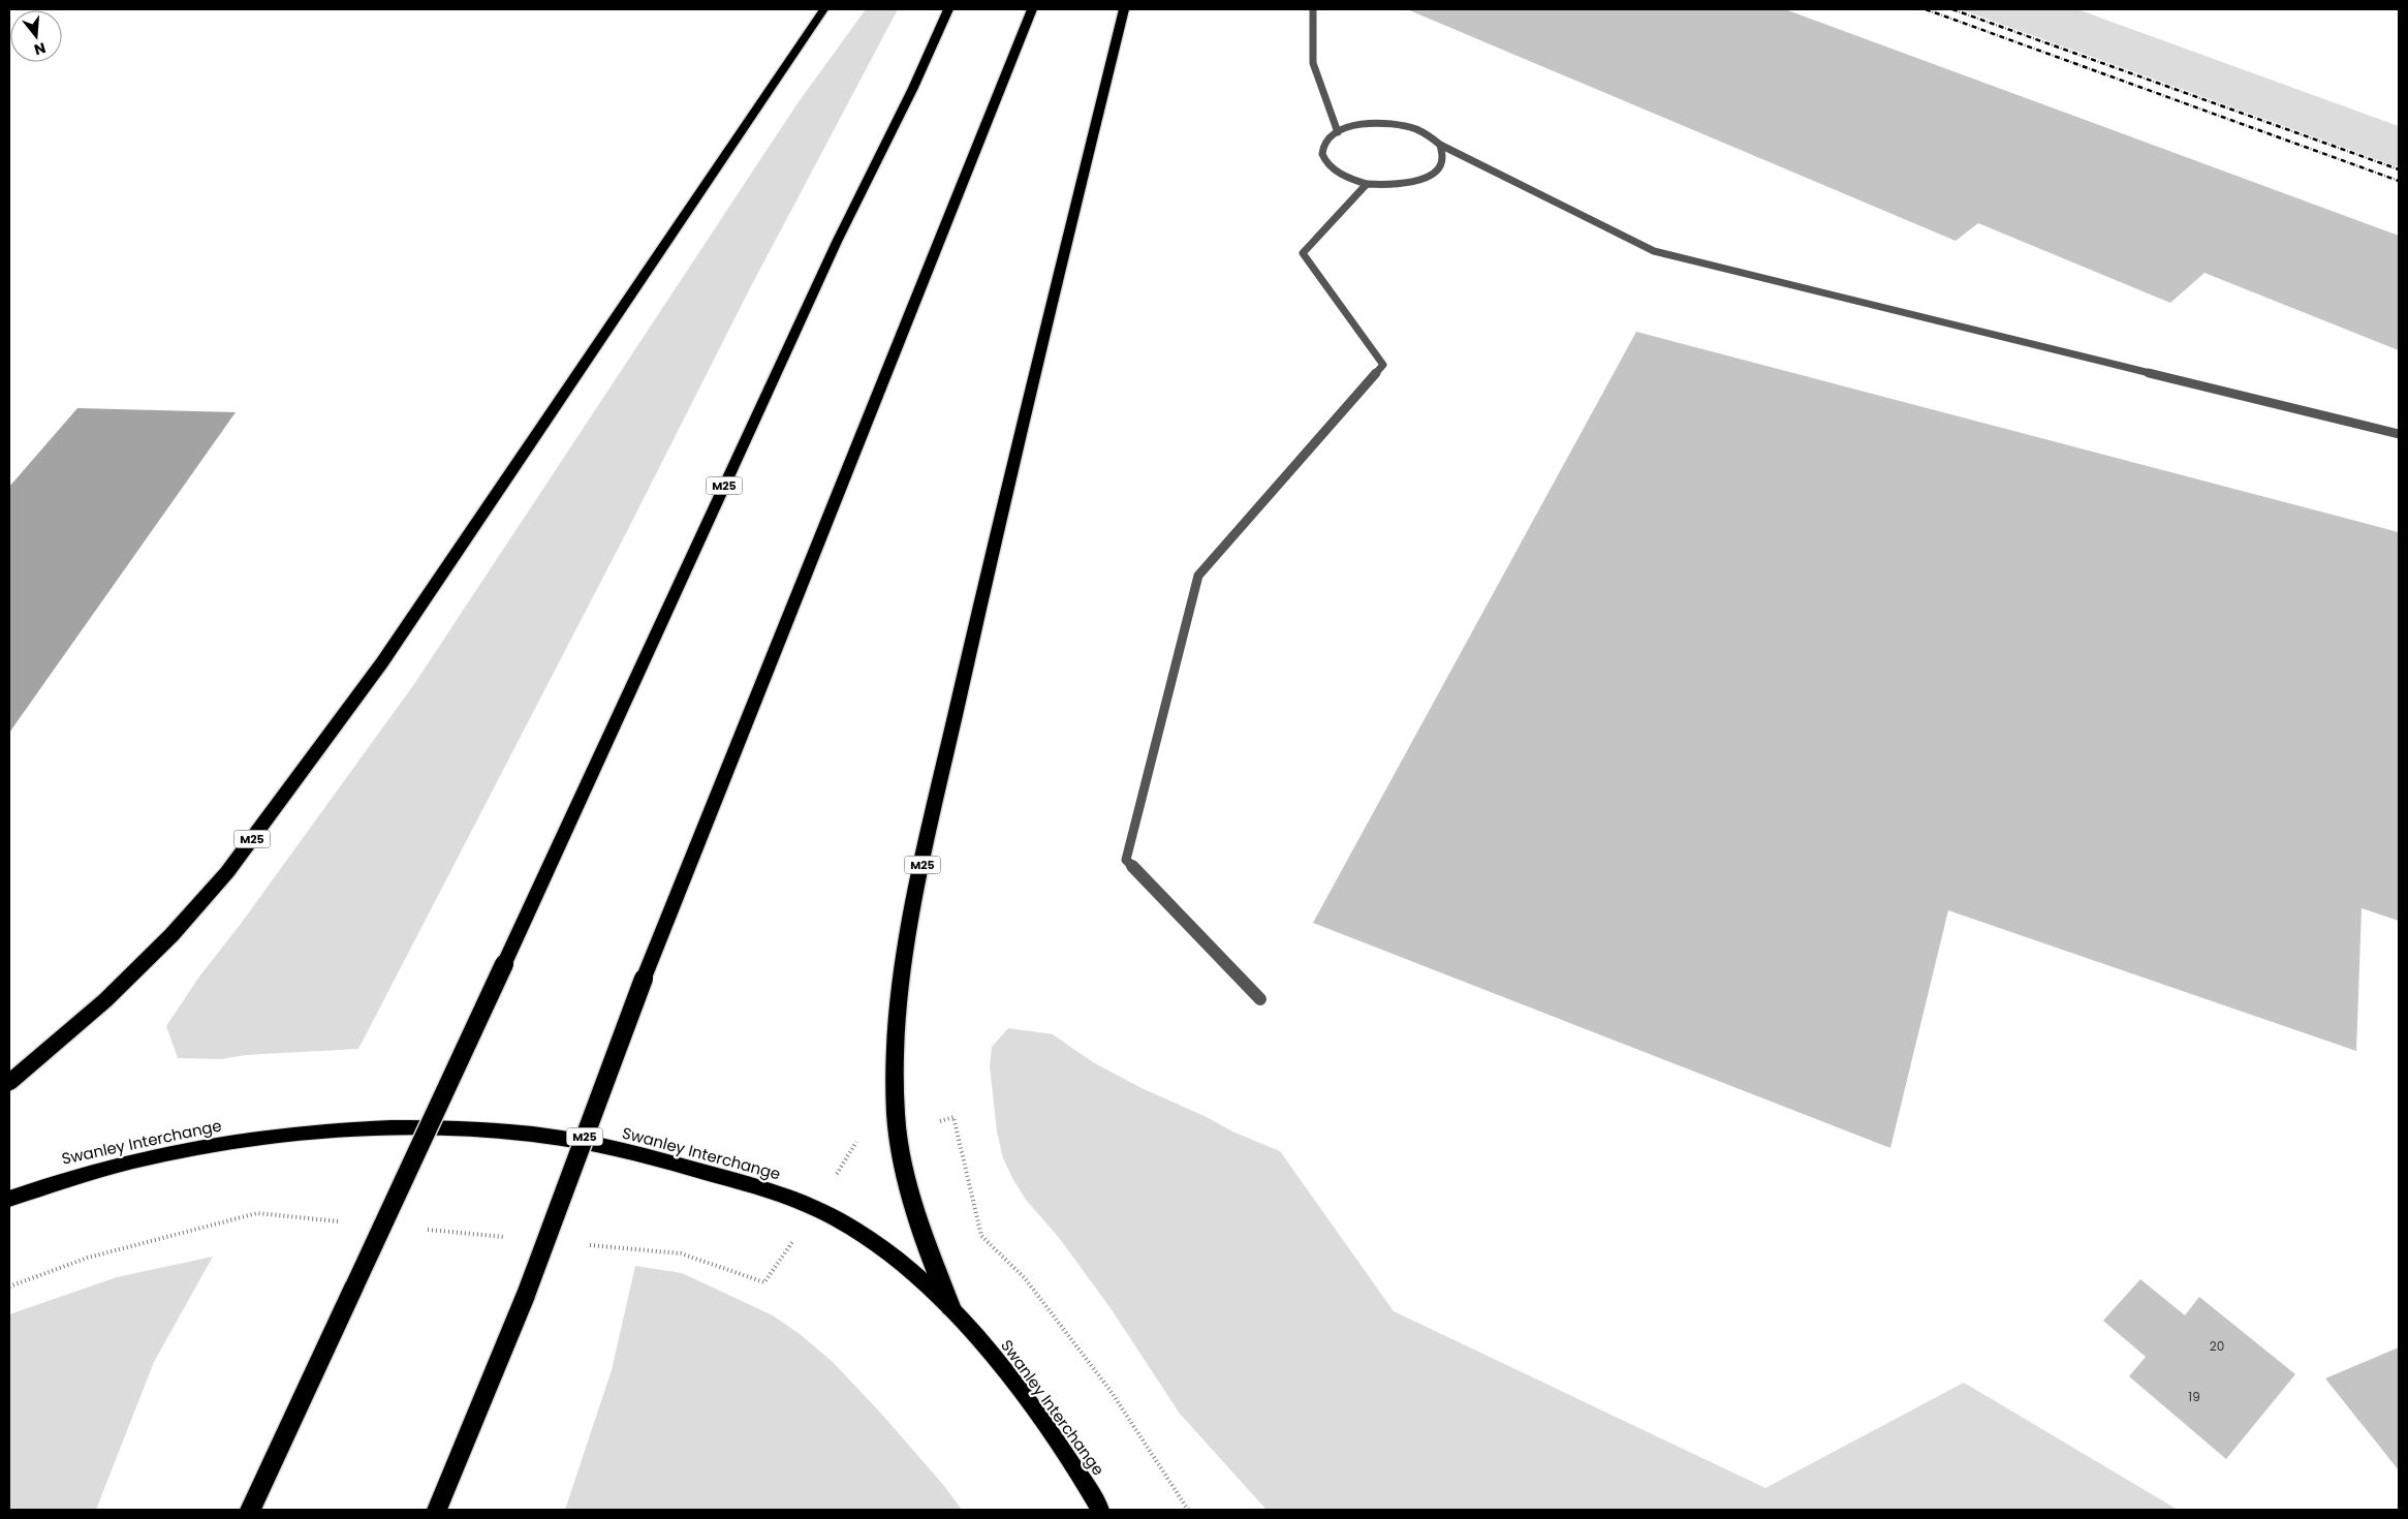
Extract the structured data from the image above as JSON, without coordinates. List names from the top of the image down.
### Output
{
  "streets": {
    "highway": ["M25", "Swanley Interchange"]
  },
  "crossings": [
    ["M25", "Swanley Interchange"]
  ],
  "house_numbers": ["20", "19"],
  "north": "bottom"
}
